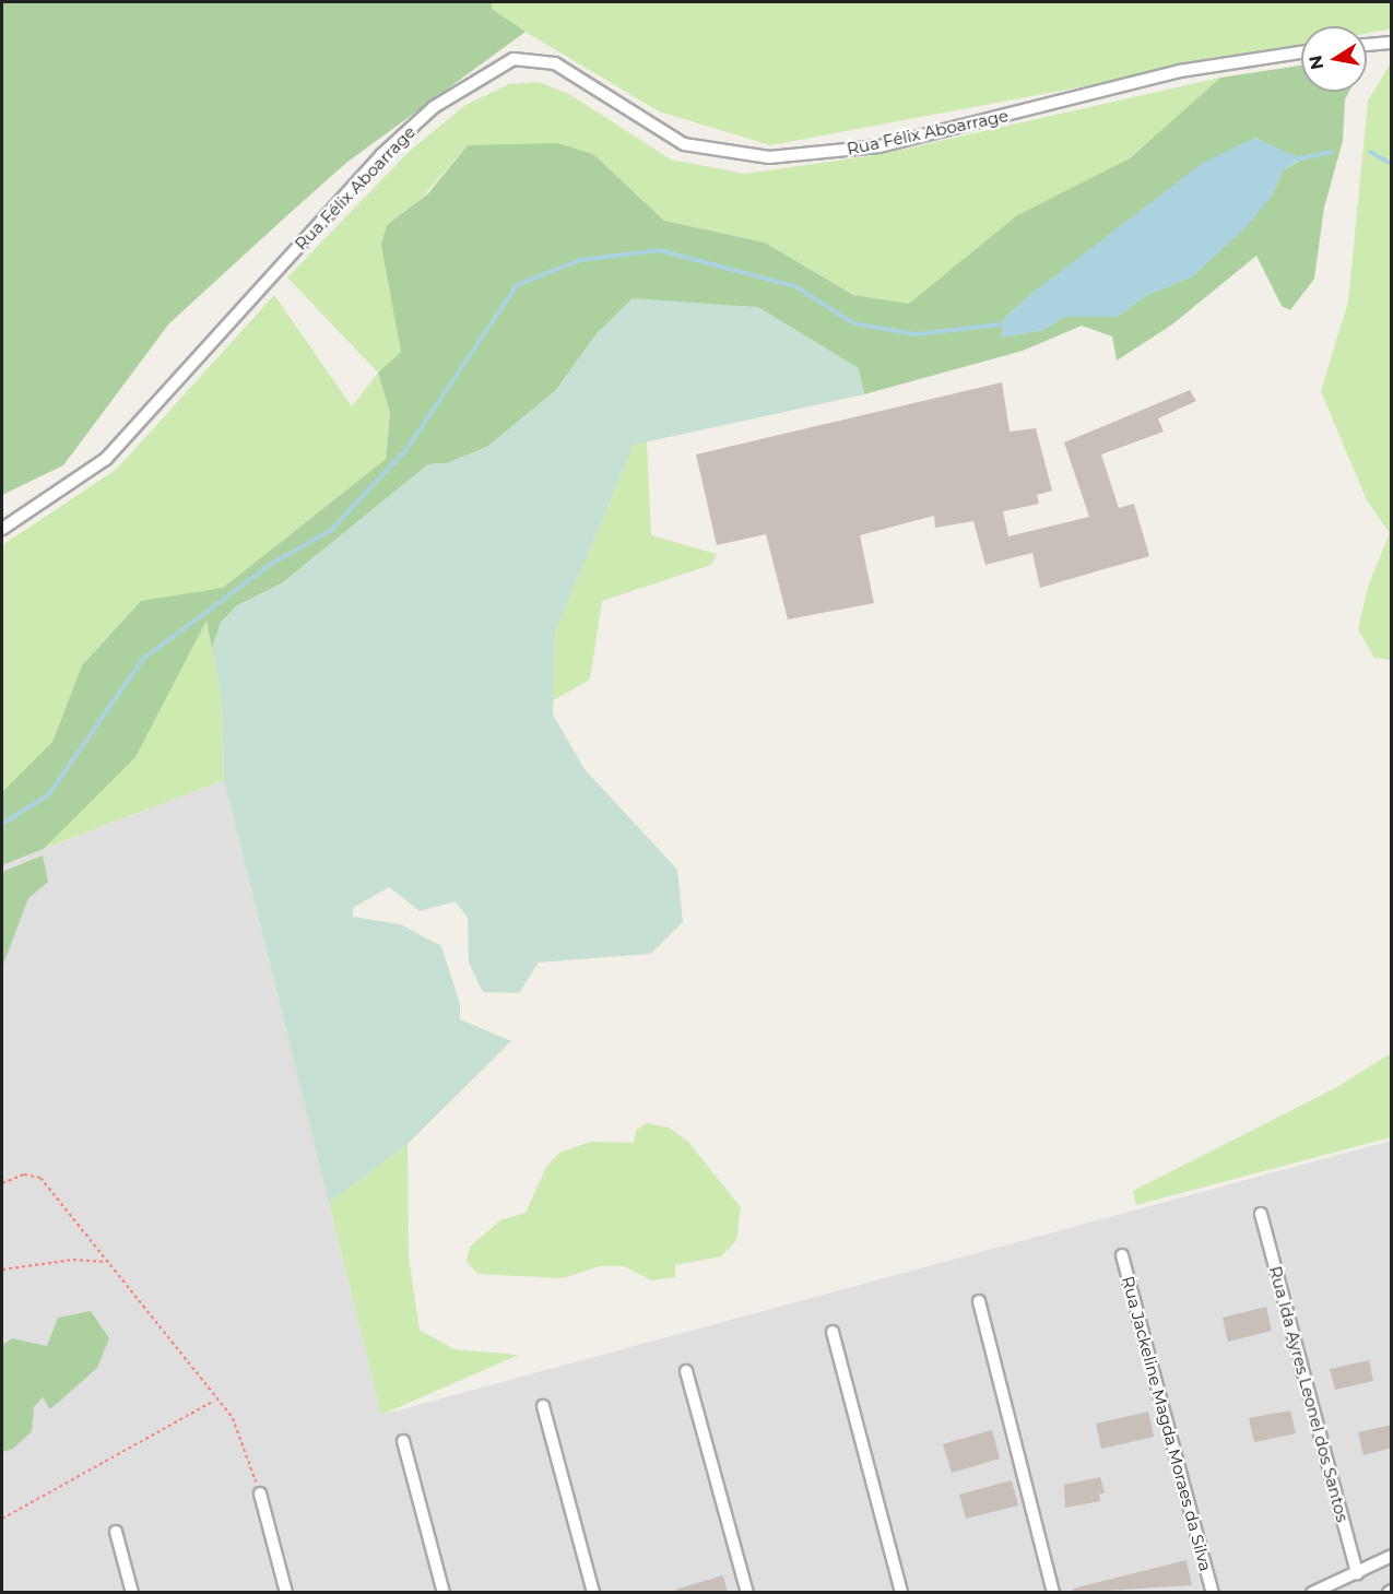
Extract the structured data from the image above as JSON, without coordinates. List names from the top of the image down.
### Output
{
  "streets": {
    "street": ["Rua Félix Aboarrage", "Rua Ida Ayres Leonel dos Santos", "Rua Jackeline Magda Moraes da Silva"]
  },
  "north": "left"
}
